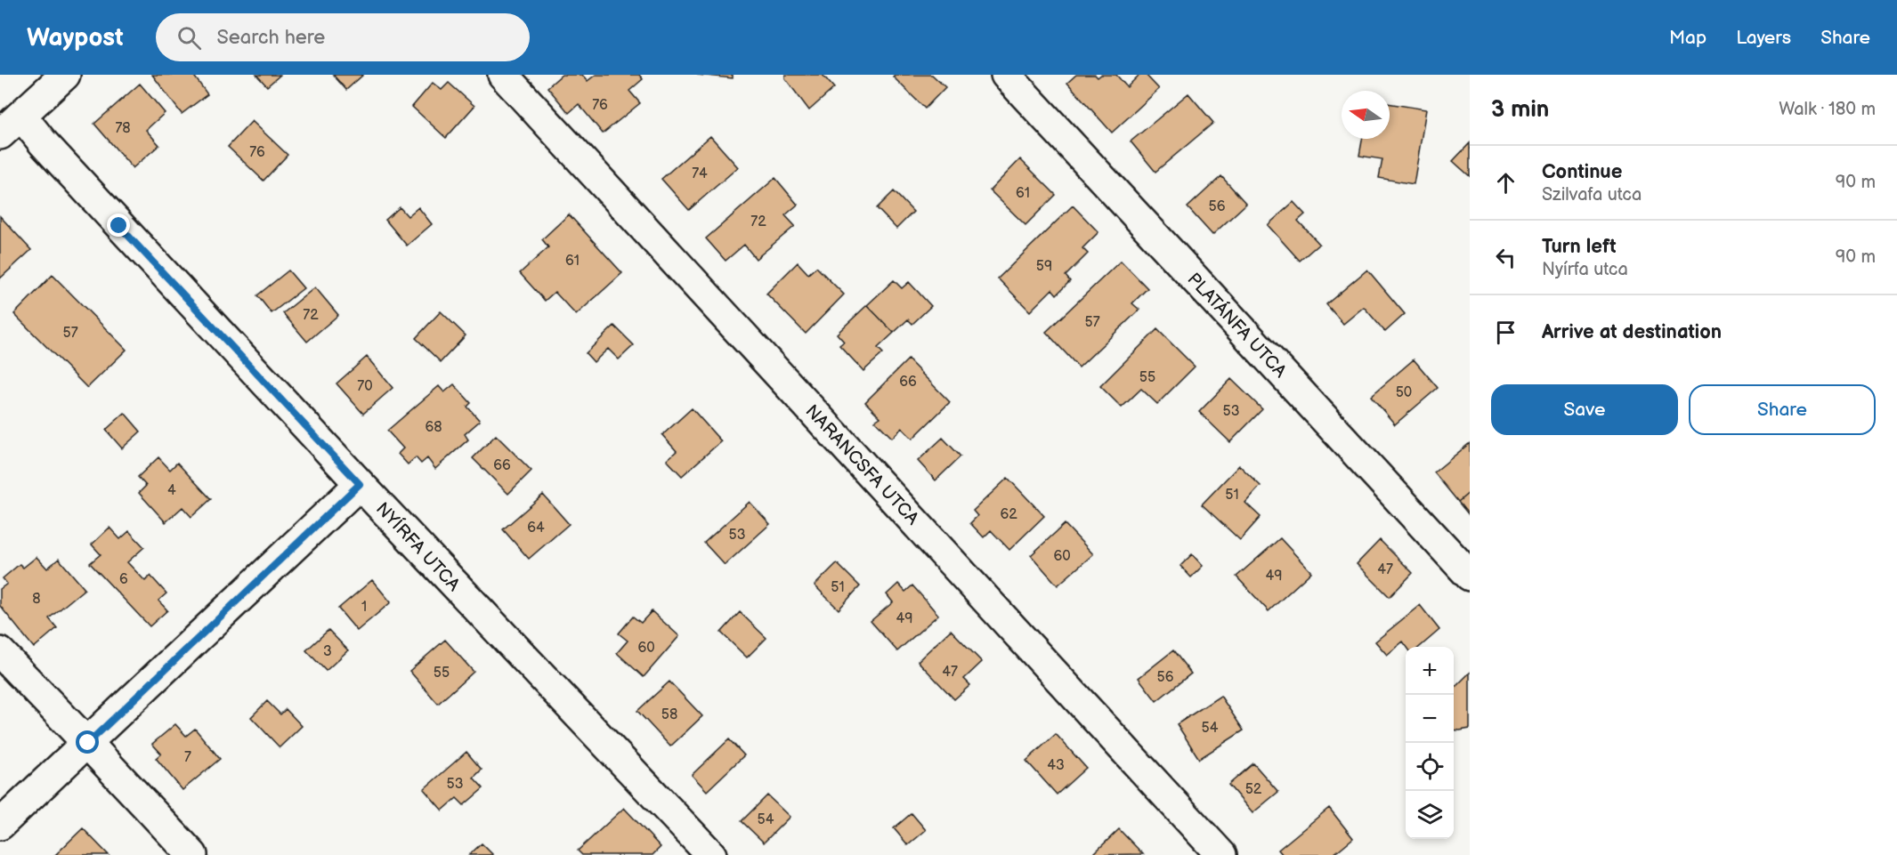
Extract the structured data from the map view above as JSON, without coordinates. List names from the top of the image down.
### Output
{
  "streets": {
    "street": ["PLATÁNFA UTCA", "NARANCSFA UTCA", "NYÍRFA UTCA"]
  },
  "house_numbers": [
    "76",
    "78",
    "76",
    "74",
    "61",
    "56",
    "72",
    "61",
    "59",
    "72",
    "57",
    "57",
    "55",
    "66",
    "70",
    "50",
    "53",
    "68",
    "66",
    "4",
    "51",
    "62",
    "64",
    "53",
    "60",
    "47",
    "49",
    "6",
    "51",
    "8",
    "1",
    "49",
    "60",
    "3",
    "47",
    "55",
    "56",
    "58",
    "54",
    "7",
    "43",
    "53",
    "52",
    "54"
  ],
  "north": "left",
  "page": {
    "header": "Waypost",
    "search": "Search here",
    "nav": ["Map", "Layers", "Share"],
    "heading": ["3 min", "Walk · 180 m"],
    "list": [
      ["Continue", "Szilvafa utca", "90 m"],
      ["Turn left", "Nyírfa utca", "90 m"],
      "Arrive at destination"
    ],
    "buttons": ["Save", "Share"],
    "map_buttons": ["+", "−"]
  }
}
